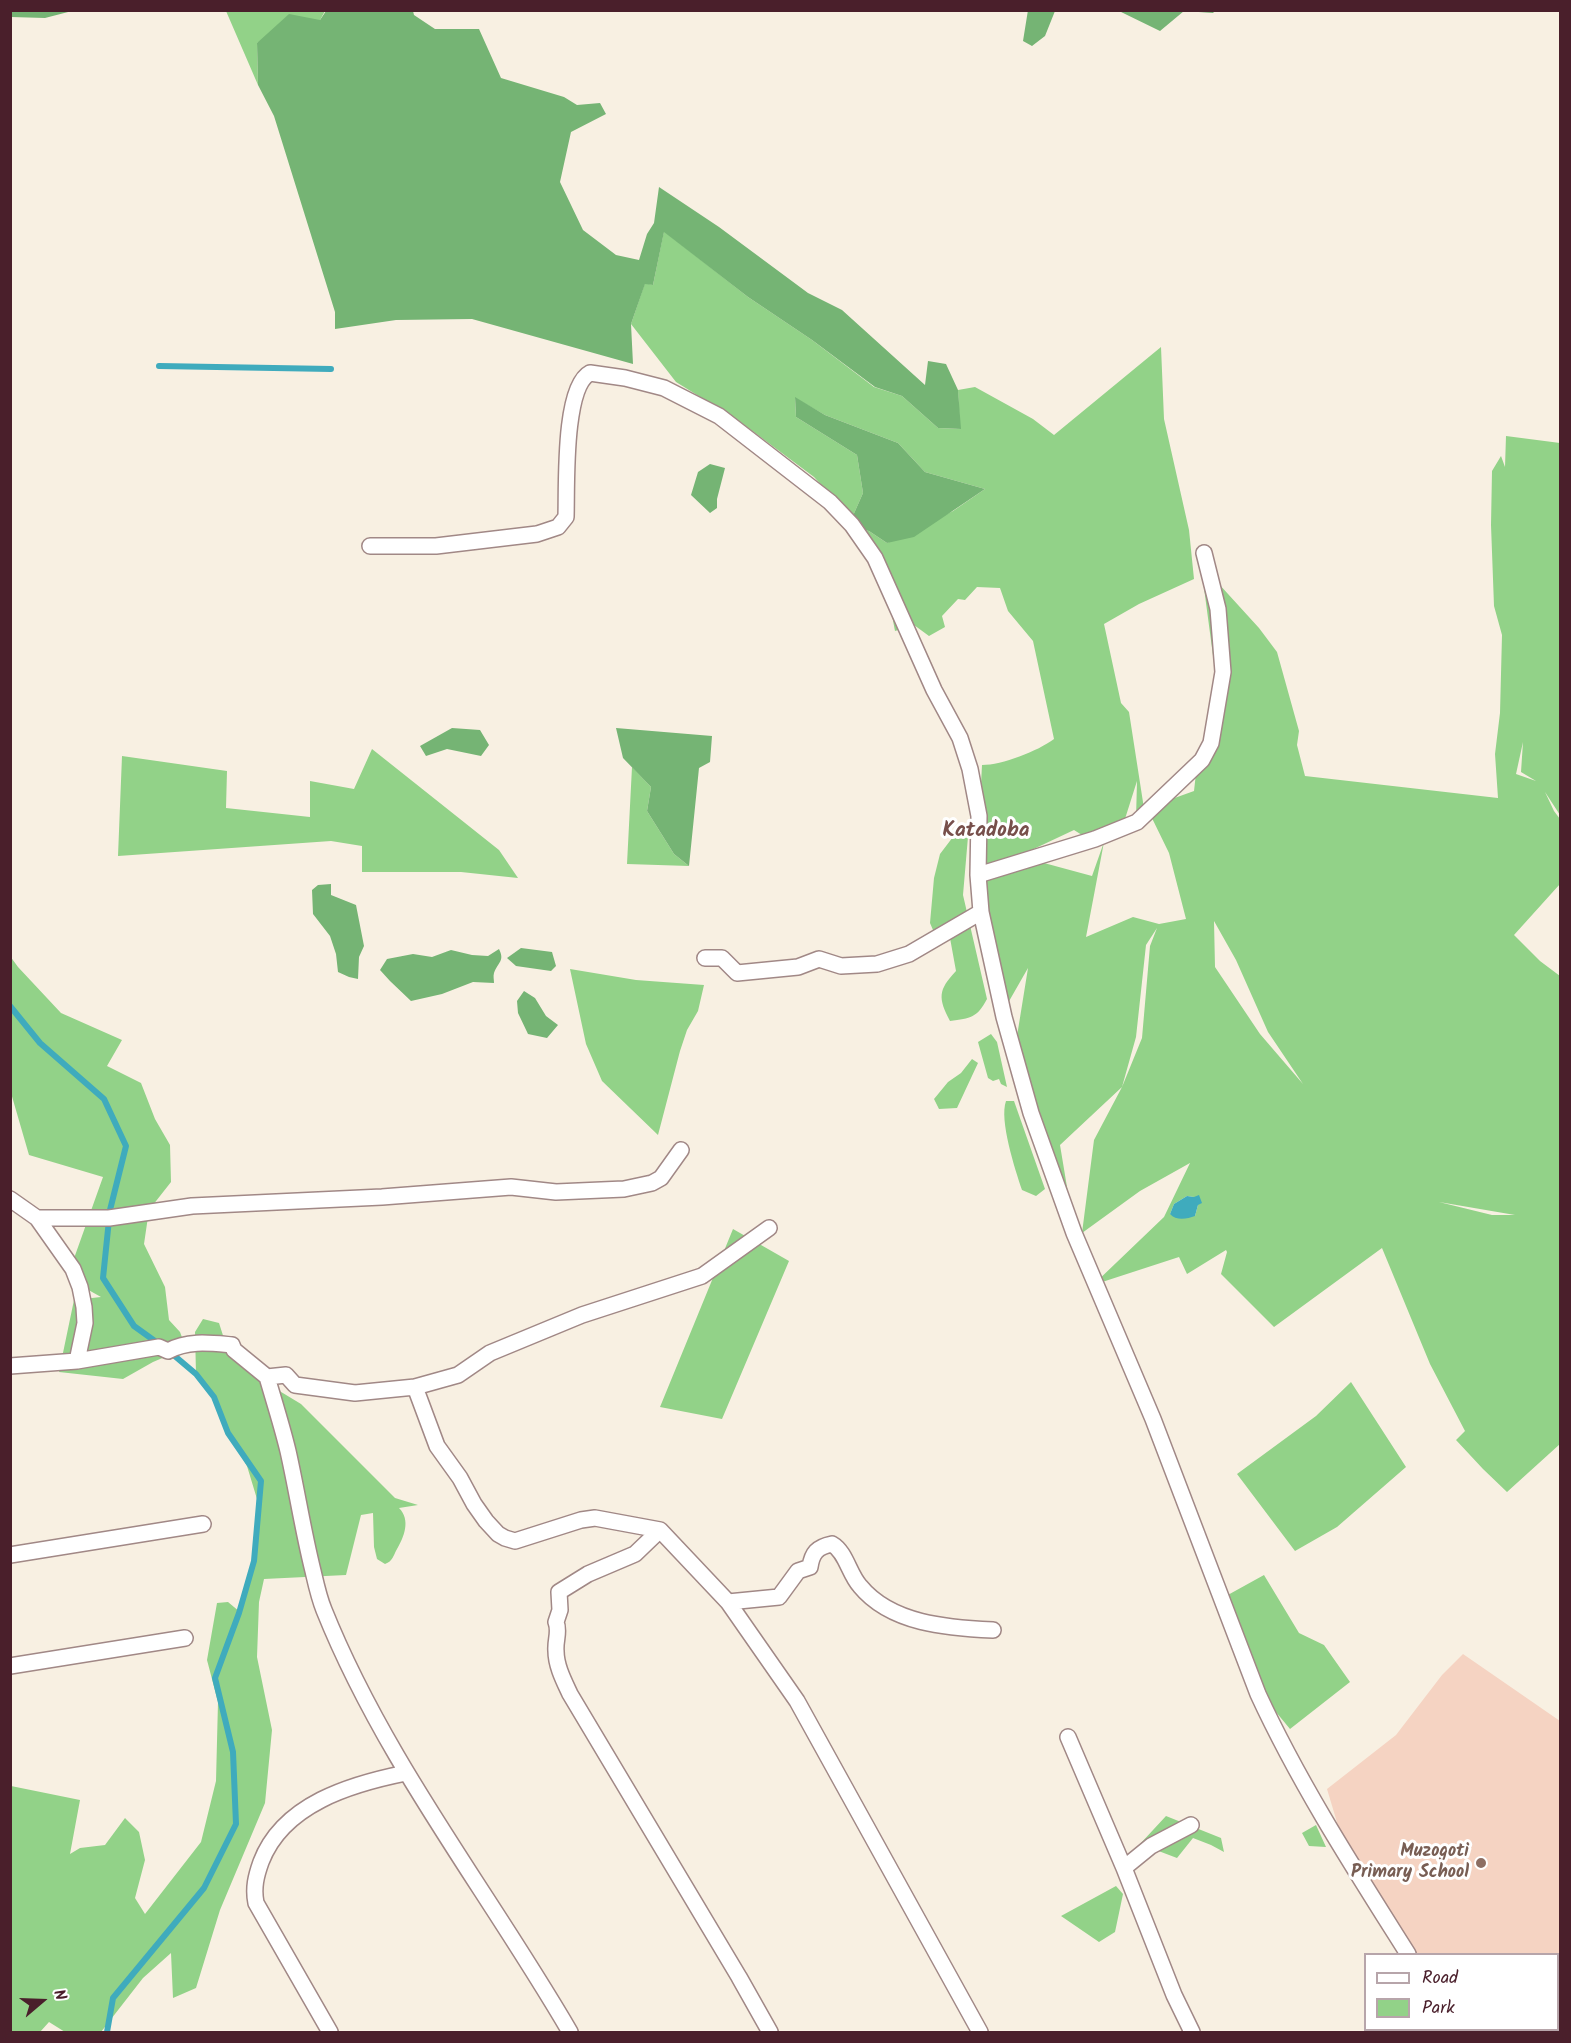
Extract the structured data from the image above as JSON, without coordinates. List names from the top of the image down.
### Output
{
  "districts": ["Katadoba"],
  "places": ["Muzogoti Primary School"],
  "legend": ["Road", "Park"],
  "north": "right"
}
